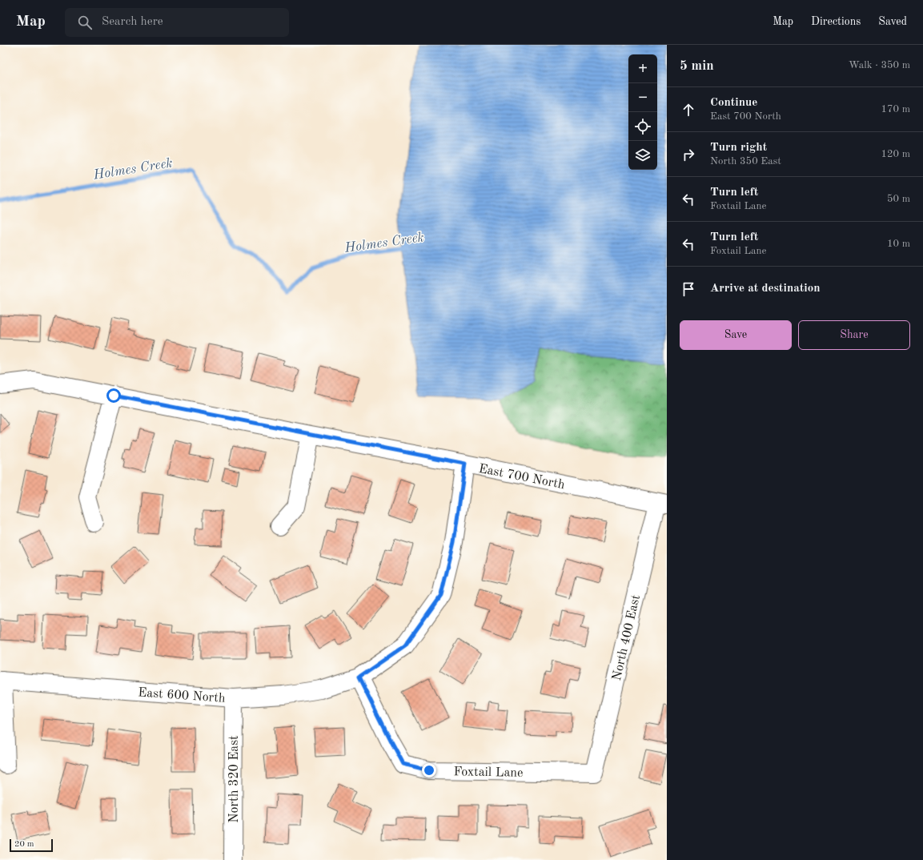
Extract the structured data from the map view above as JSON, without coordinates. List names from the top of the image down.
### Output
{
  "streets": {
    "street": [
      "East 700 North",
      "North 400 East",
      "East 600 North",
      "Foxtail Lane",
      "North 320 East"
    ]
  },
  "crossings": [
    ["East 700 North", "North 400 East"],
    ["East 700 North", "East 600 North"],
    ["North 400 East", "Foxtail Lane"],
    ["East 600 North", "Foxtail Lane"],
    ["East 600 North", "North 320 East"]
  ],
  "water": ["Holmes Creek"],
  "scale_bar": "20 m",
  "page": {
    "header": "Map",
    "search": "Search here",
    "nav": ["Map", "Directions", "Saved"],
    "heading": ["5 min", "Walk · 350 m"],
    "map_buttons": ["+", "−"],
    "list": [
      ["Continue", "East 700 North", "170 m"],
      ["Turn right", "North 350 East", "120 m"],
      ["Turn left", "Foxtail Lane", "50 m"],
      ["Turn left", "Foxtail Lane", "10 m"],
      "Arrive at destination"
    ],
    "buttons": ["Save", "Share"],
    "scale": "20 m"
  }
}
